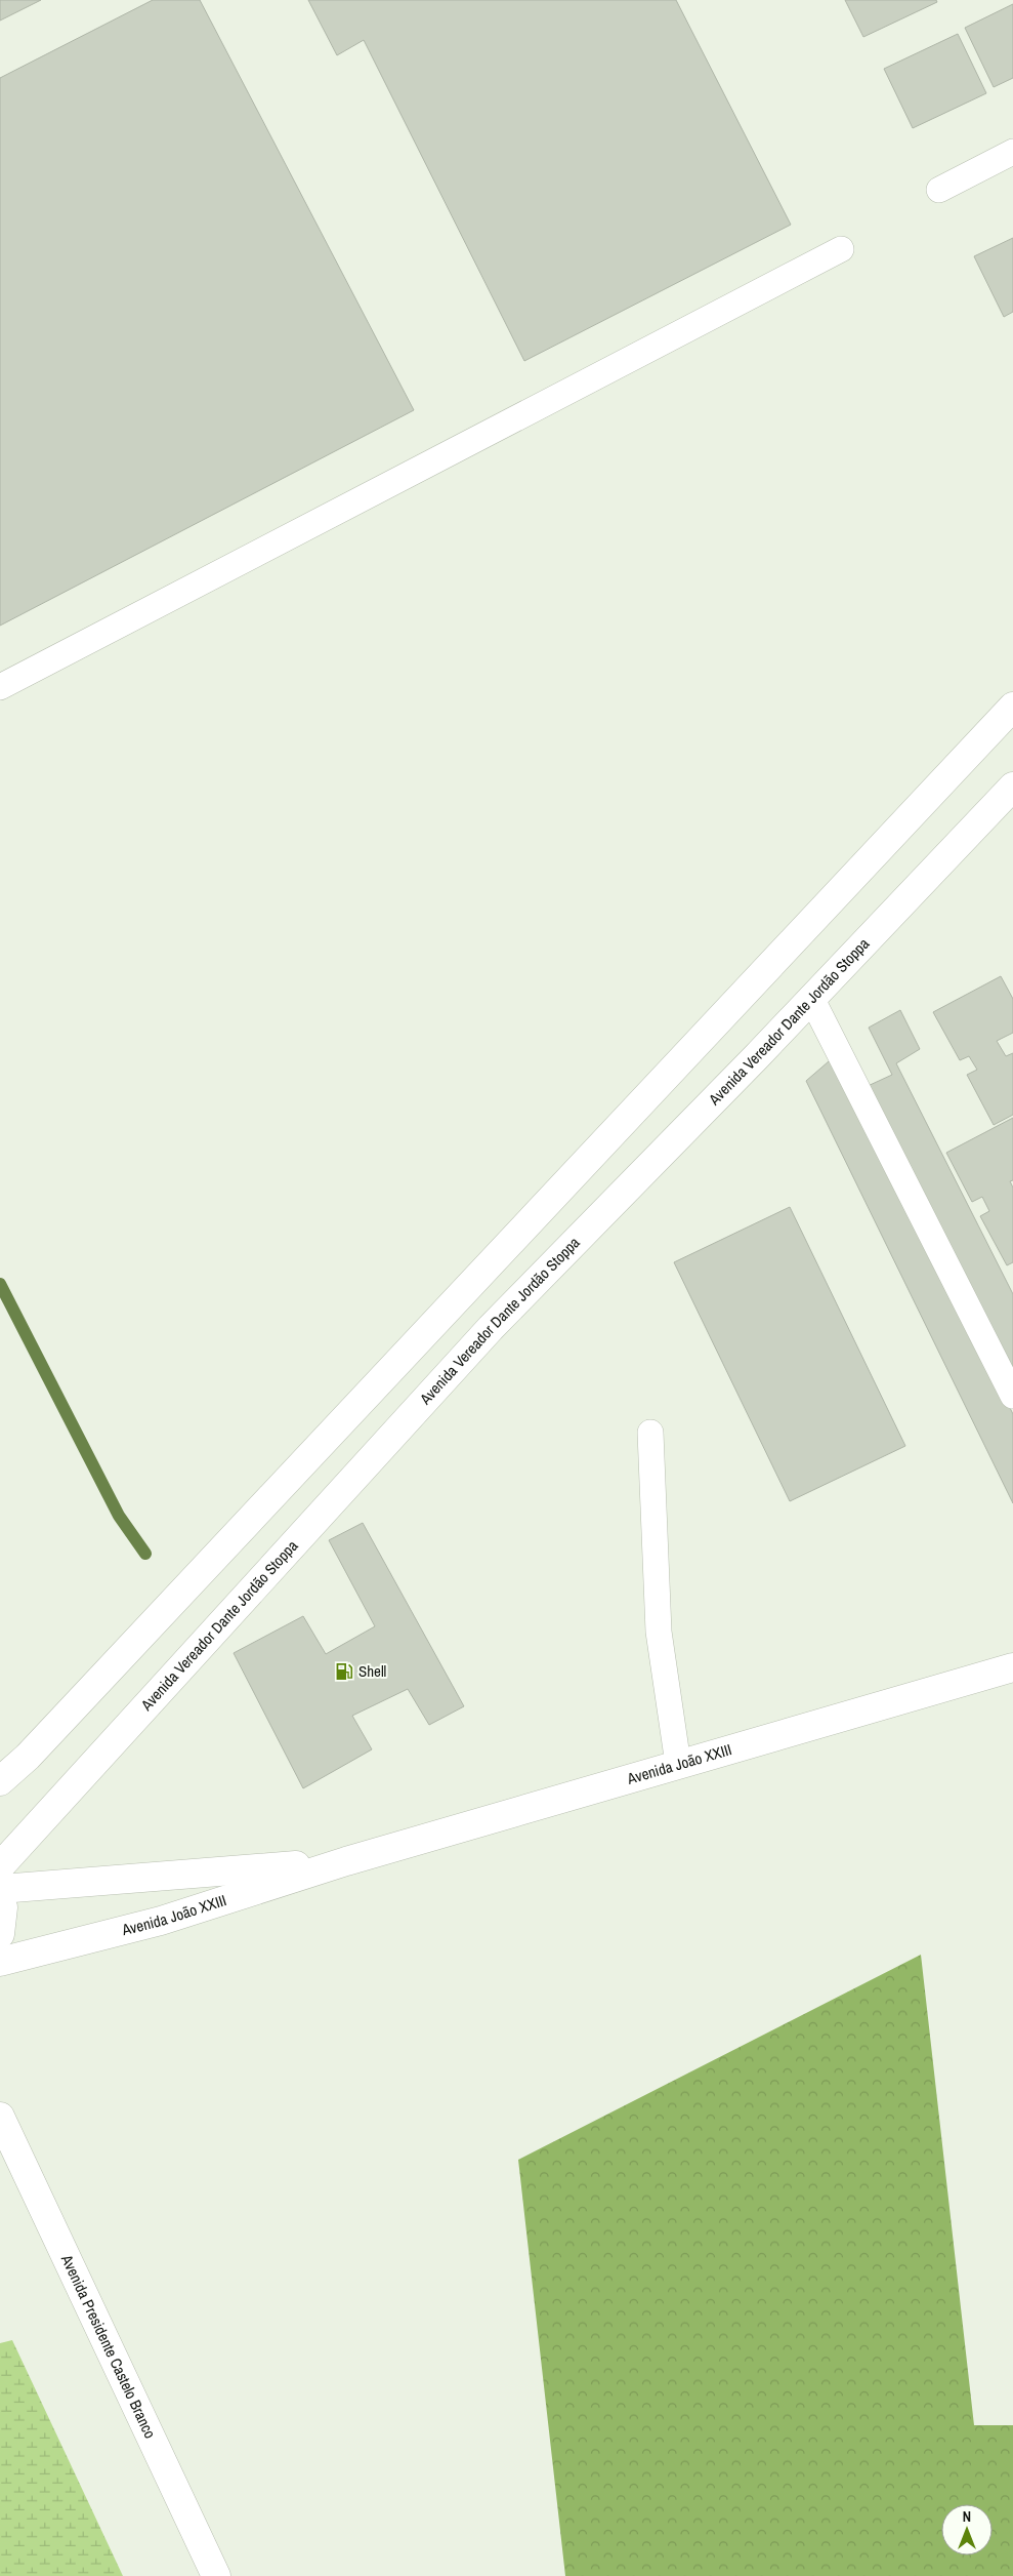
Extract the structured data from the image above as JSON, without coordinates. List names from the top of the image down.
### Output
{
  "streets": {
    "street": ["Avenida Vereador Dante Jordão Stoppa", "Avenida João XXIII", "Avenida Presidente Castelo Branco"]
  },
  "places": {
    "fuel station": ["Shell"]
  },
  "north": "top"
}
